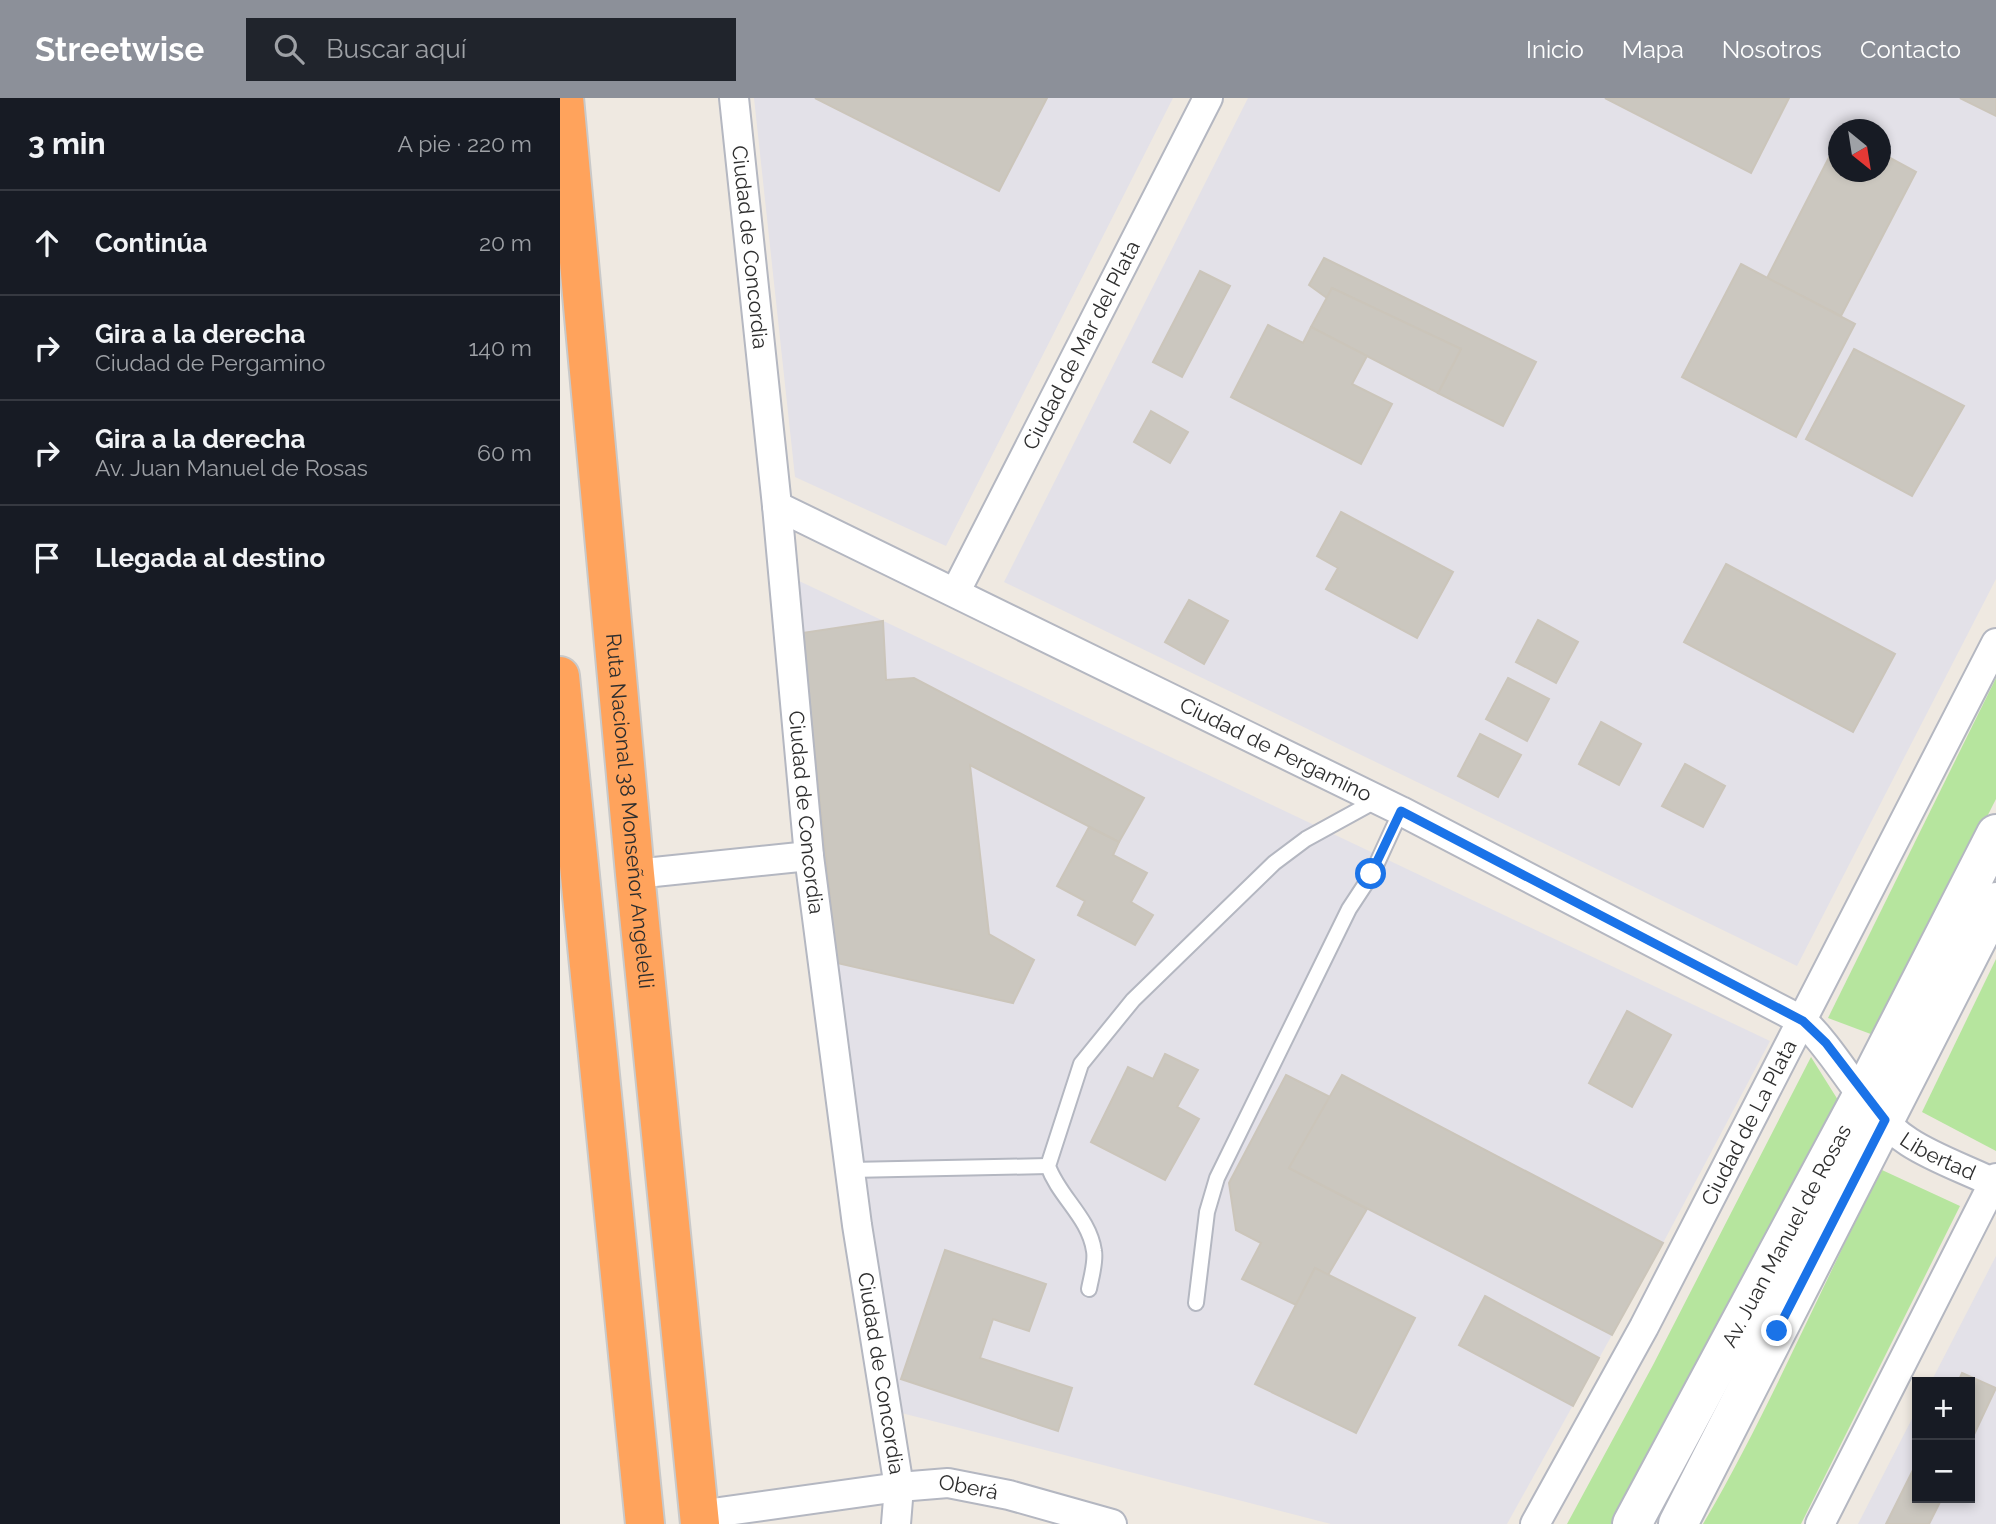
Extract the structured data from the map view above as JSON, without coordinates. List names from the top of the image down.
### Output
{
  "streets": {
    "highway": ["Ruta Nacional 38 Monseñor Angelelli"],
    "main road": ["Av. Juan Manuel de Rosas"],
    "street": [
      "Ciudad de Concordia",
      "Ciudad de Mar del Plata",
      "Ciudad de Pergamino",
      "Ciudad de La Plata",
      "Libertad",
      "Oberá"
    ]
  },
  "crossings": [
    ["Ciudad de Concordia", "Ciudad de Pergamino"],
    ["Ciudad de Concordia", "Oberá"],
    ["Ciudad de Mar del Plata", "Ciudad de Pergamino"],
    ["Ciudad de Pergamino", "Ciudad de La Plata"],
    ["Ciudad de Pergamino", "Libertad"],
    ["Ciudad de Pergamino", "Av. Juan Manuel de Rosas"],
    ["Ruta Nacional 38 Monseñor Angelelli", "Oberá"],
    ["Libertad", "Av. Juan Manuel de Rosas"]
  ],
  "north": "bottom right",
  "page": {
    "header": "Streetwise",
    "search": "Buscar aquí",
    "nav": [
      "Inicio",
      "Mapa",
      "Nosotros",
      "Contacto"
    ],
    "heading": ["3 min", "A pie · 220 m"],
    "list": [
      ["Continúa", "20 m"],
      ["Gira a la derecha", "Ciudad de Pergamino", "140 m"],
      ["Gira a la derecha", "Av. Juan Manuel de Rosas", "60 m"],
      "Llegada al destino"
    ],
    "map_buttons": ["+", "−"]
  }
}
